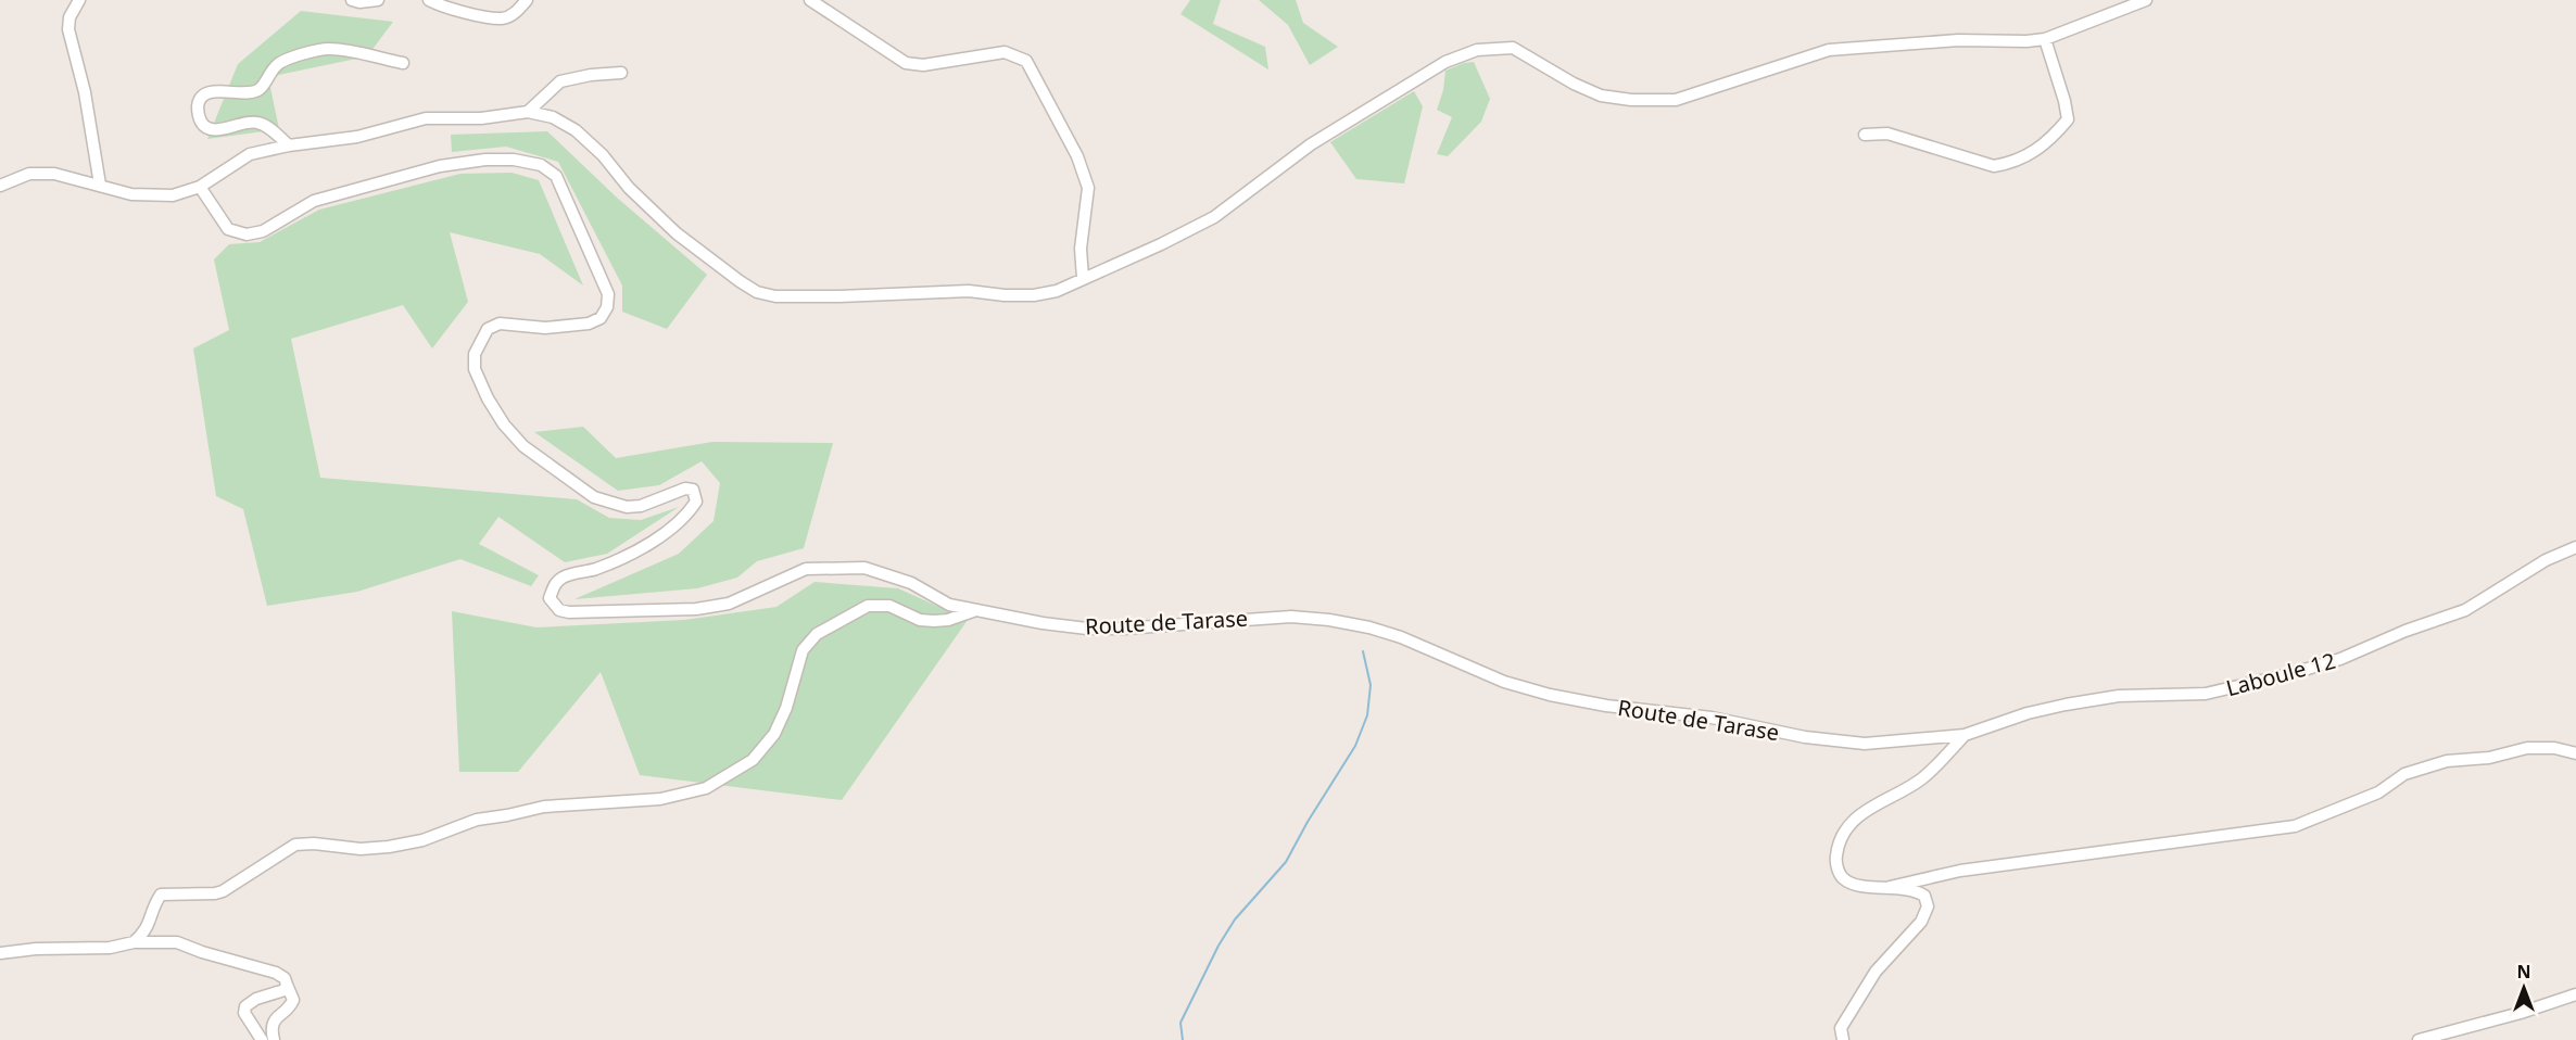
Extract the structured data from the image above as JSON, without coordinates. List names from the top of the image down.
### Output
{
  "streets": {
    "street": ["Route de Tarase", "Laboule 12"]
  },
  "crossings": [
    ["Route de Tarase", "Laboule 12"]
  ],
  "north": "top"
}
